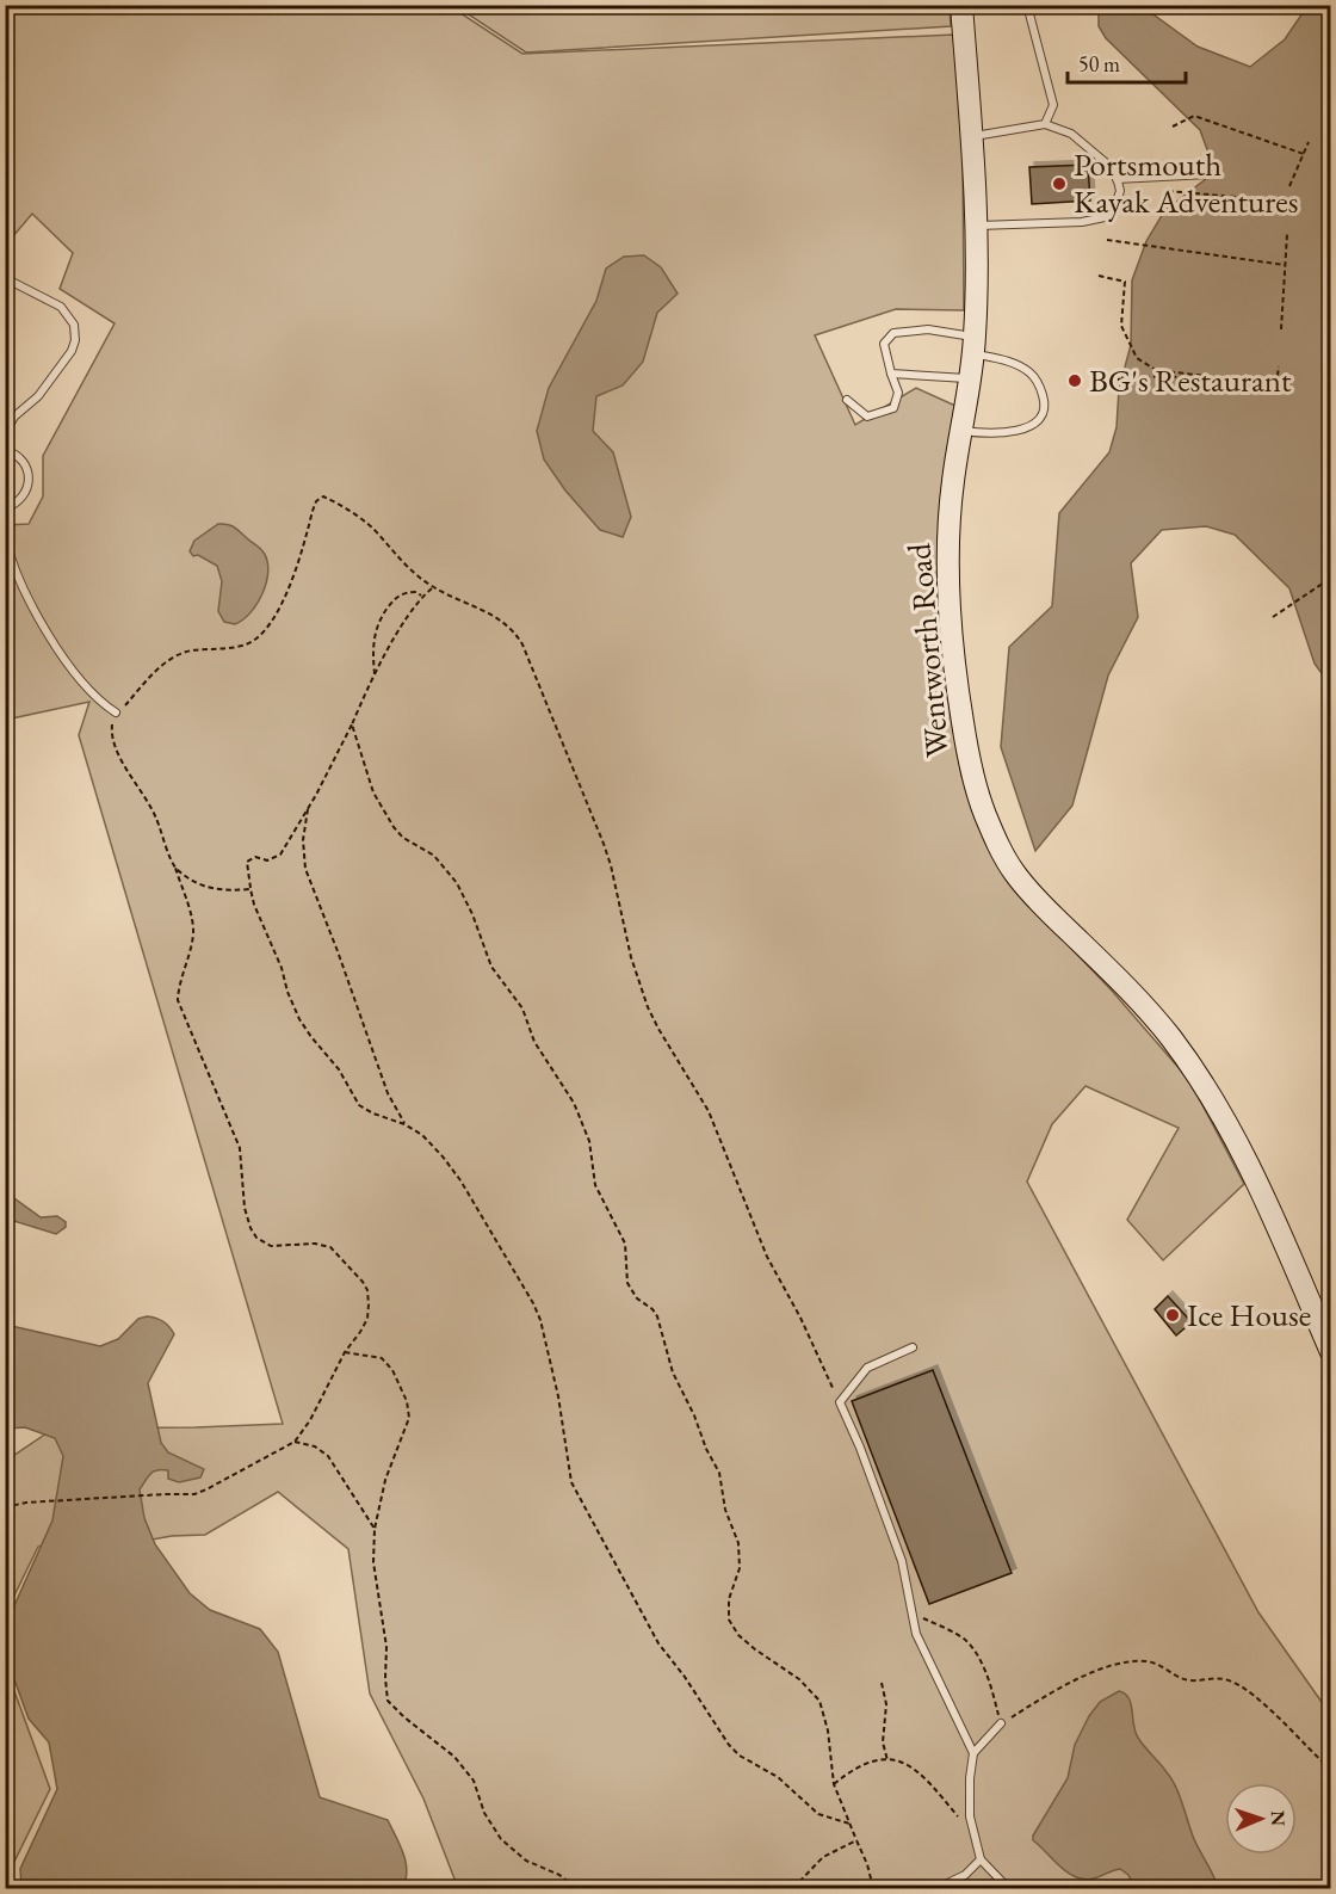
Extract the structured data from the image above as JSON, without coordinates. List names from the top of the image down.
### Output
{
  "streets": {
    "main road": ["Wentworth Road"]
  },
  "places": ["Portsmouth Kayak Adventures", "BG's Restaurant", "Ice House"],
  "scale_bar": "50 m",
  "north": "right"
}
